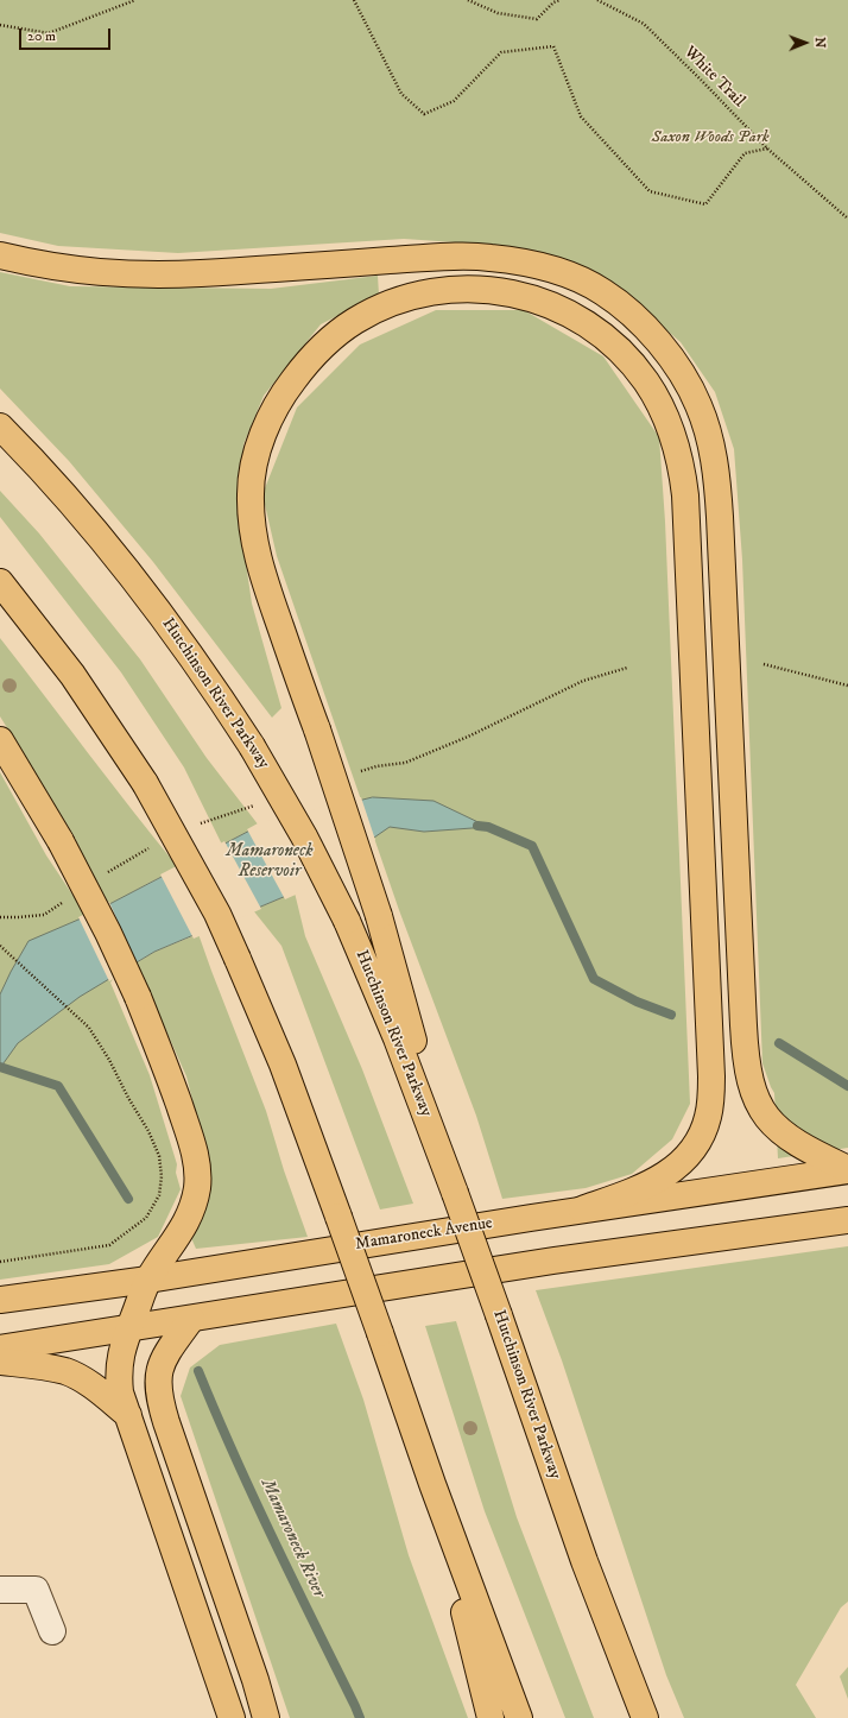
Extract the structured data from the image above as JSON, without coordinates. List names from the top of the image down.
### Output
{
  "streets": {
    "main road": ["Hutchinson River Parkway", "Mamaroneck Avenue"],
    "path": ["White Trail"]
  },
  "water": ["Mamaroneck Reservoir", "Mamaroneck River"],
  "parks": ["Saxon Woods Park"],
  "scale_bar": "20 m",
  "north": "right"
}
